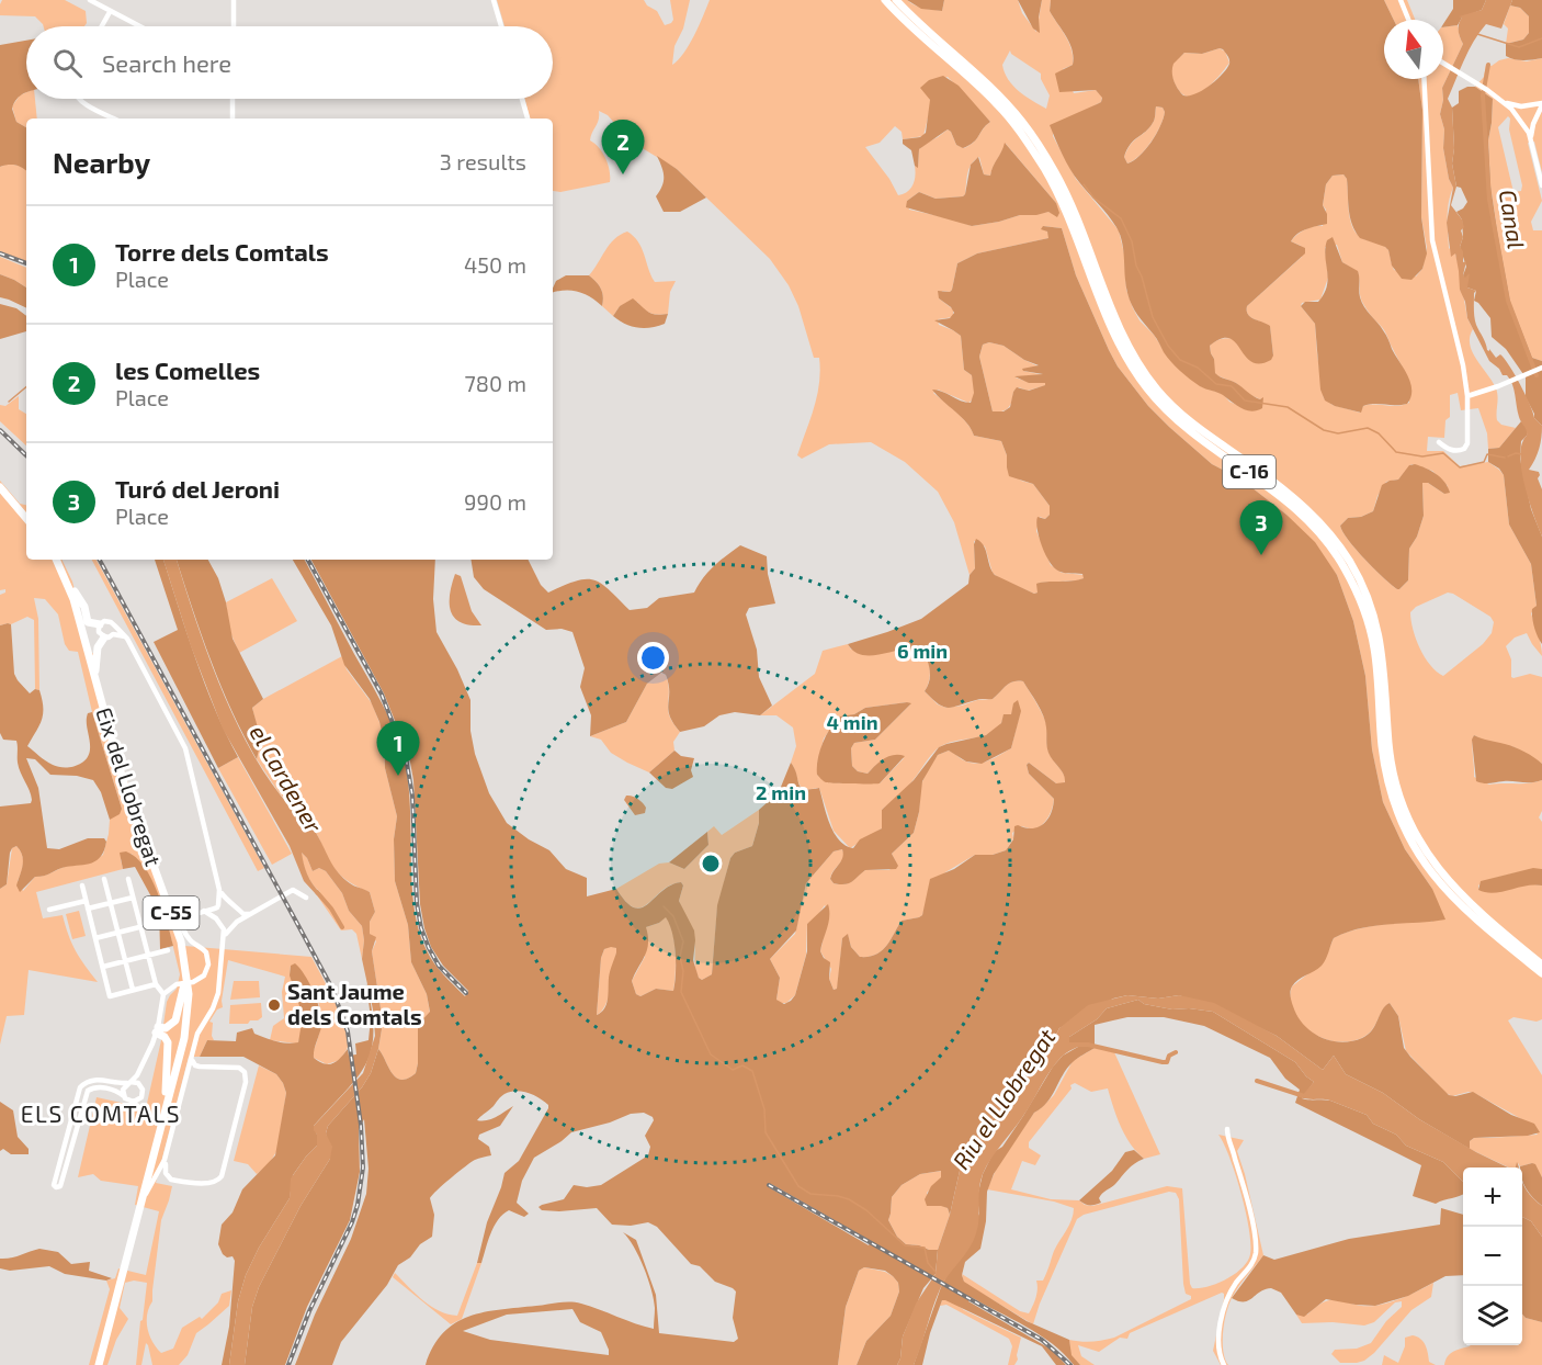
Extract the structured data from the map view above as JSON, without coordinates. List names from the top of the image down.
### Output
{
  "streets": {
    "highway": ["C-16", "Eix del Llobregat", "C-55"]
  },
  "districts": ["ELS COMTALS"],
  "water": ["Canal", "el Cardener", "Riu el Llobregat"],
  "places": ["Sant Jaume dels Comtals"],
  "north": "top",
  "page": {
    "search": "Search here",
    "heading": ["Nearby", "3 results"],
    "pins": ["2", "3", "1"],
    "list": [
      {
        "mark": "1",
        "name": "Torre dels Comtals",
        "note": "Place",
        "value": "450 m"
      },
      {
        "mark": "2",
        "name": "les Comelles",
        "note": "Place",
        "value": "780 m"
      },
      {
        "mark": "3",
        "name": "Turó del Jeroni",
        "note": "Place",
        "value": "990 m"
      }
    ],
    "map_buttons": ["+", "−"]
  },
  "rings": ["6 min", "4 min", "2 min"]
}
